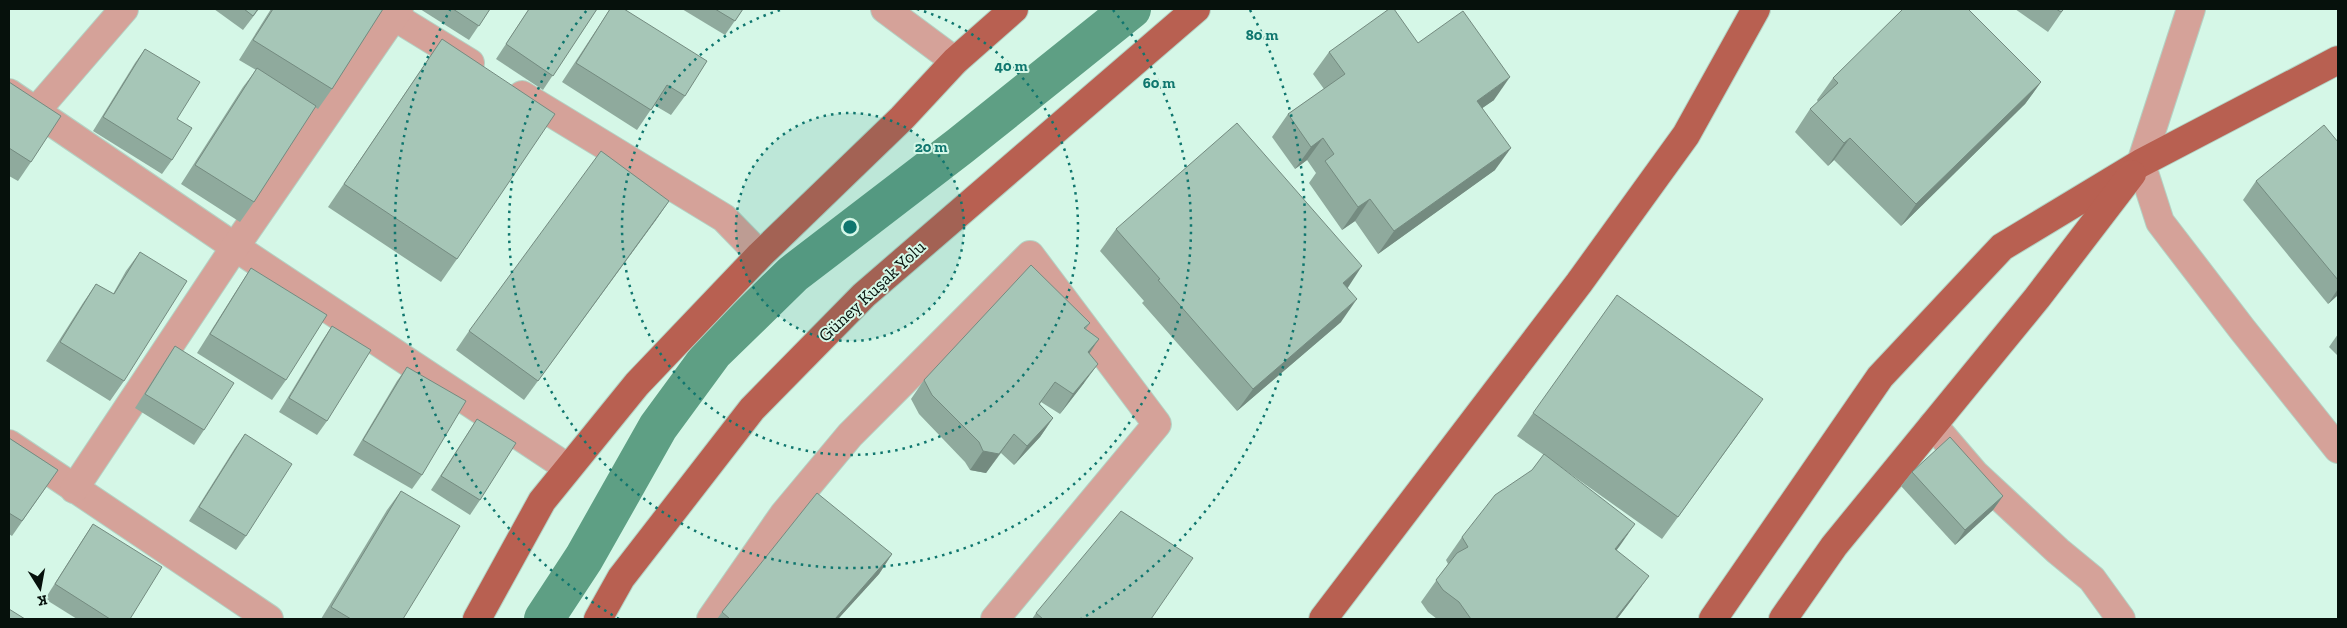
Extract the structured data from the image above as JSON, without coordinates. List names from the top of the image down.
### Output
{
  "streets": {
    "main road": ["Güney Kuşak Yolu"]
  },
  "north": "bottom",
  "rings": [
    "80 m",
    "40 m",
    "60 m",
    "20 m"
  ]
}
